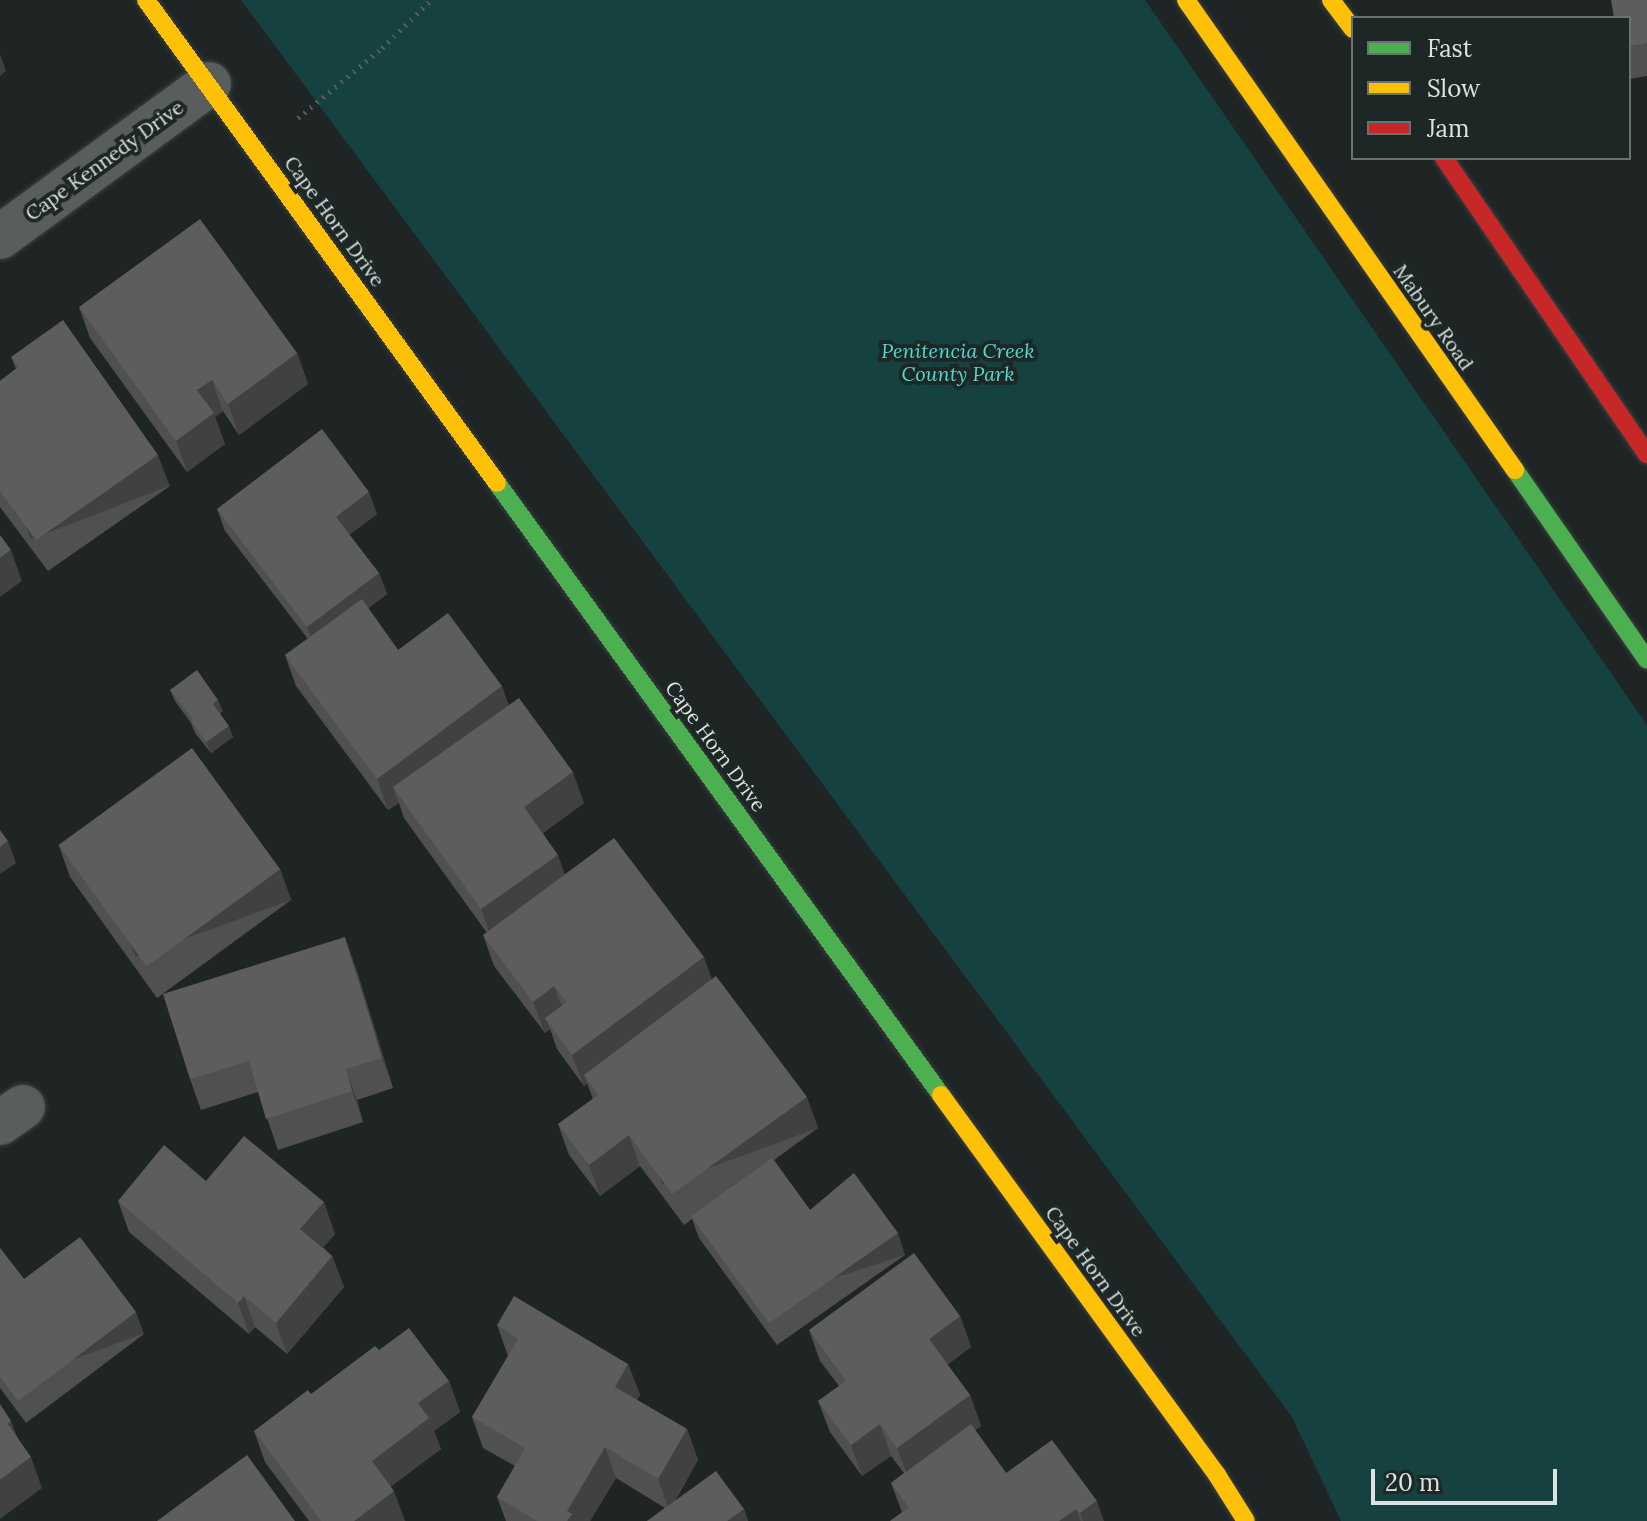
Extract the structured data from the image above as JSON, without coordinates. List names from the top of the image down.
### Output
{
  "streets": {
    "street": ["Cape Kennedy Drive", "Cape Horn Drive", "Mabury Road"]
  },
  "crossings": [
    ["Cape Kennedy Drive", "Cape Horn Drive"]
  ],
  "parks": ["Penitencia Creek County Park"],
  "legend": ["Fast", "Slow", "Jam"],
  "scale_bar": "20 m"
}
